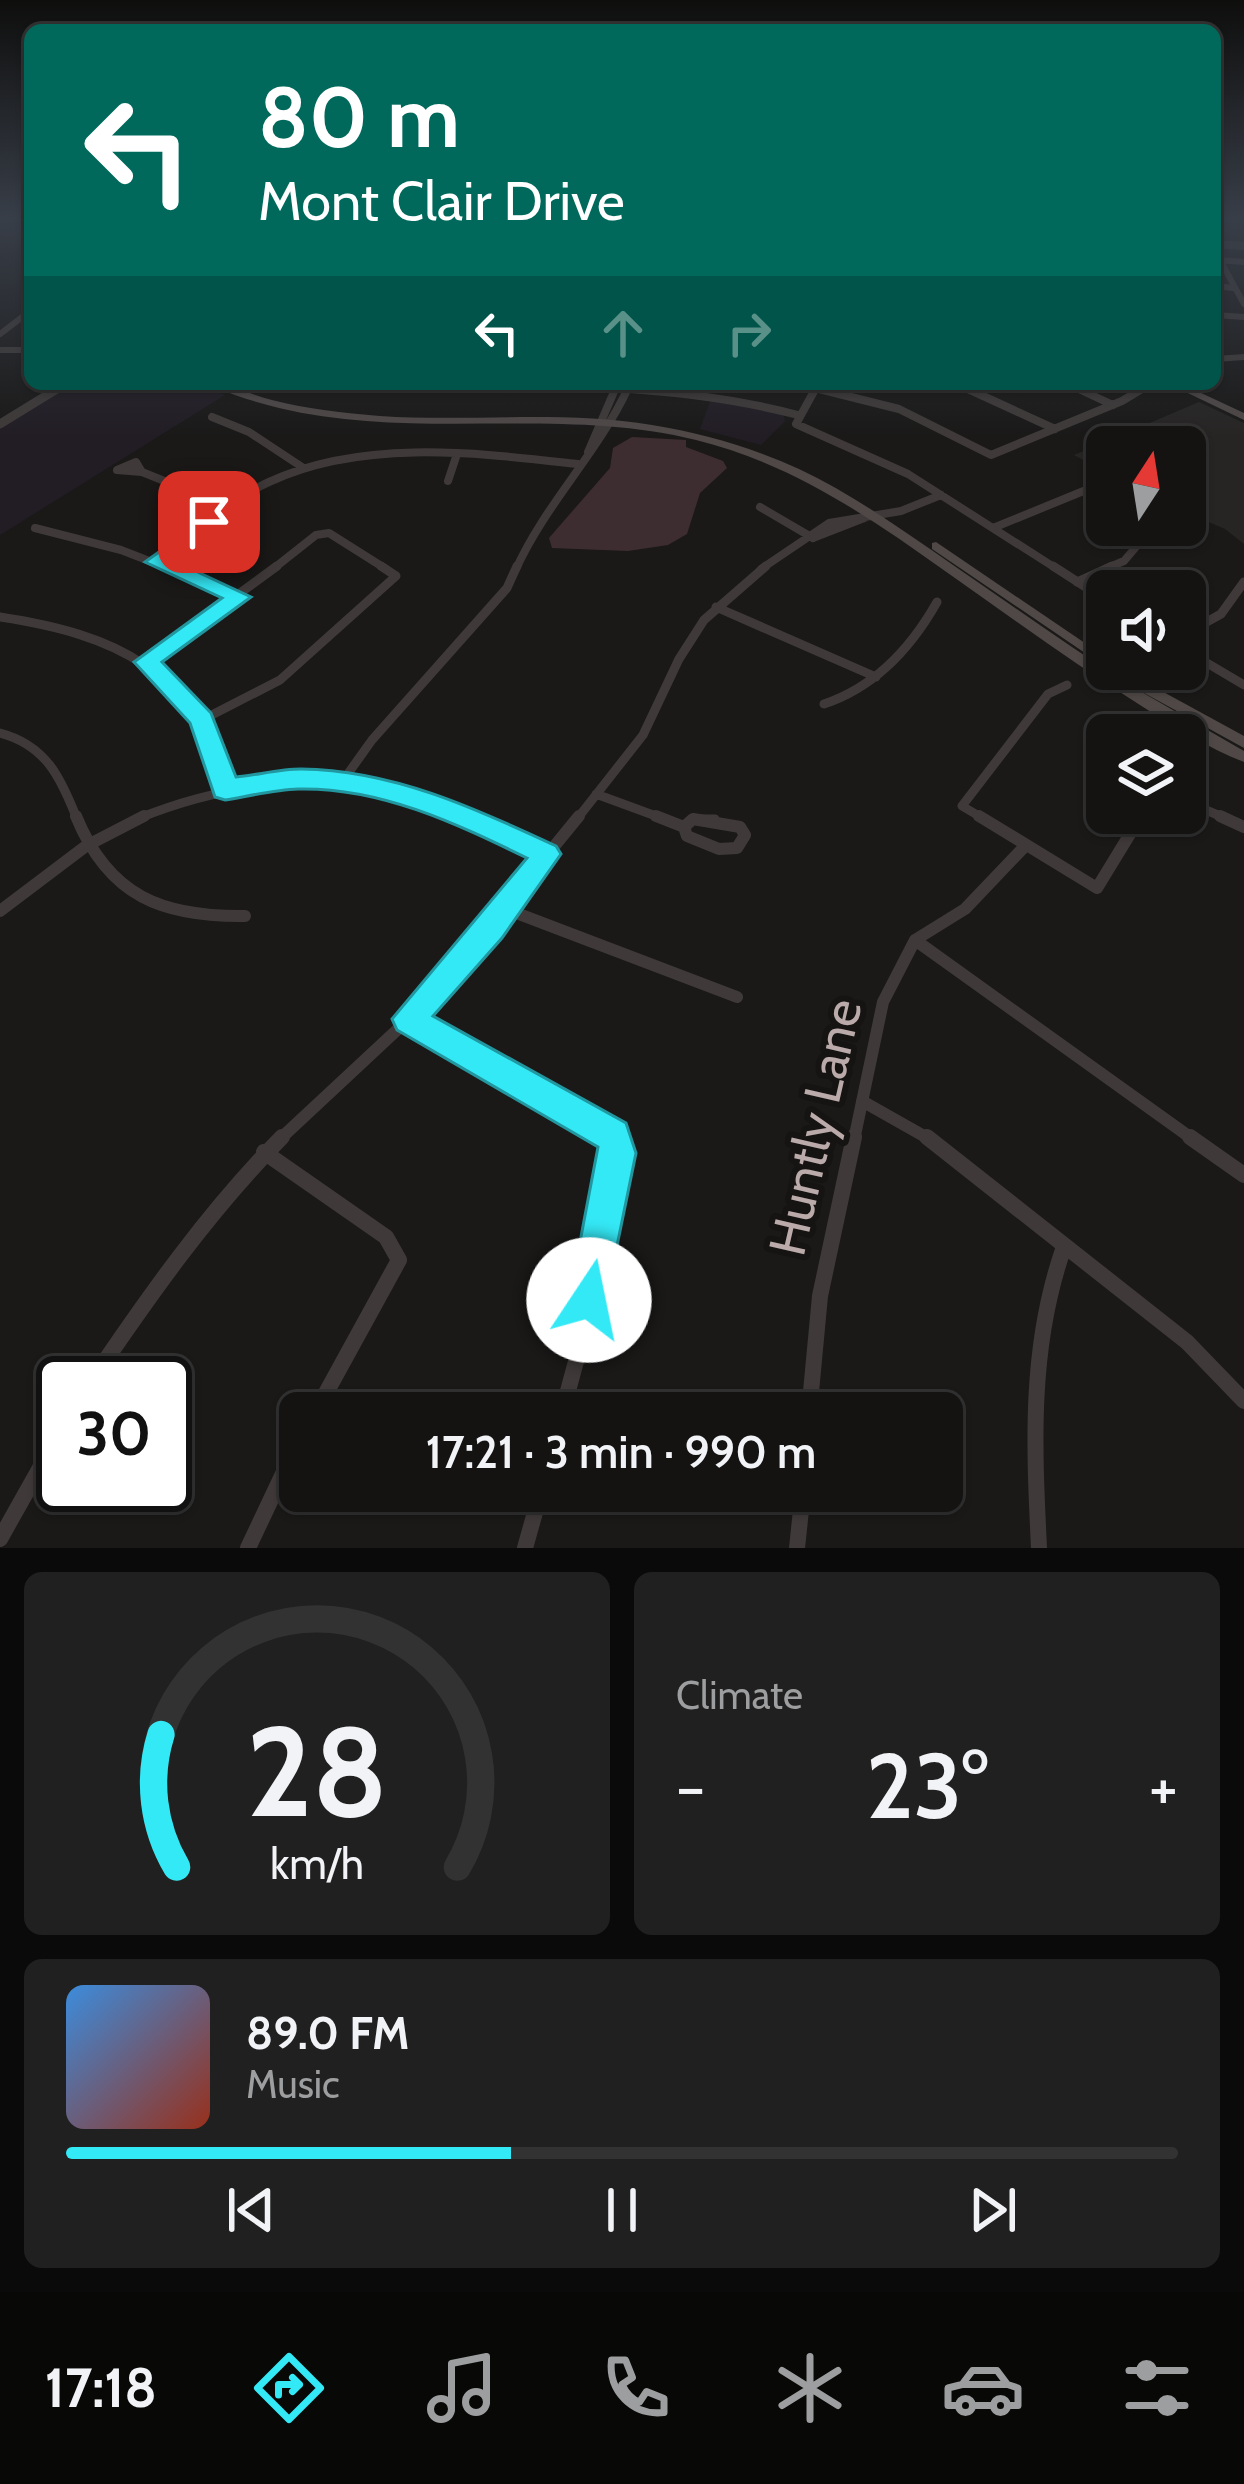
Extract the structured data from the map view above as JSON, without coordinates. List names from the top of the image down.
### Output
{
  "streets": {
    "street": ["Huntly Lane"]
  },
  "north": "top",
  "page": {
    "turn": ["80 m", "Mont Clair Drive"],
    "limit": "30",
    "trip": "17:21 · 3 min · 990 m",
    "tile": "Climate",
    "heat": ["−", "23°", "+"],
    "song": ["89.0 FM", "Music"],
    "tabs": "17:18",
    "gauge": ["28", "km/h"]
  }
}
